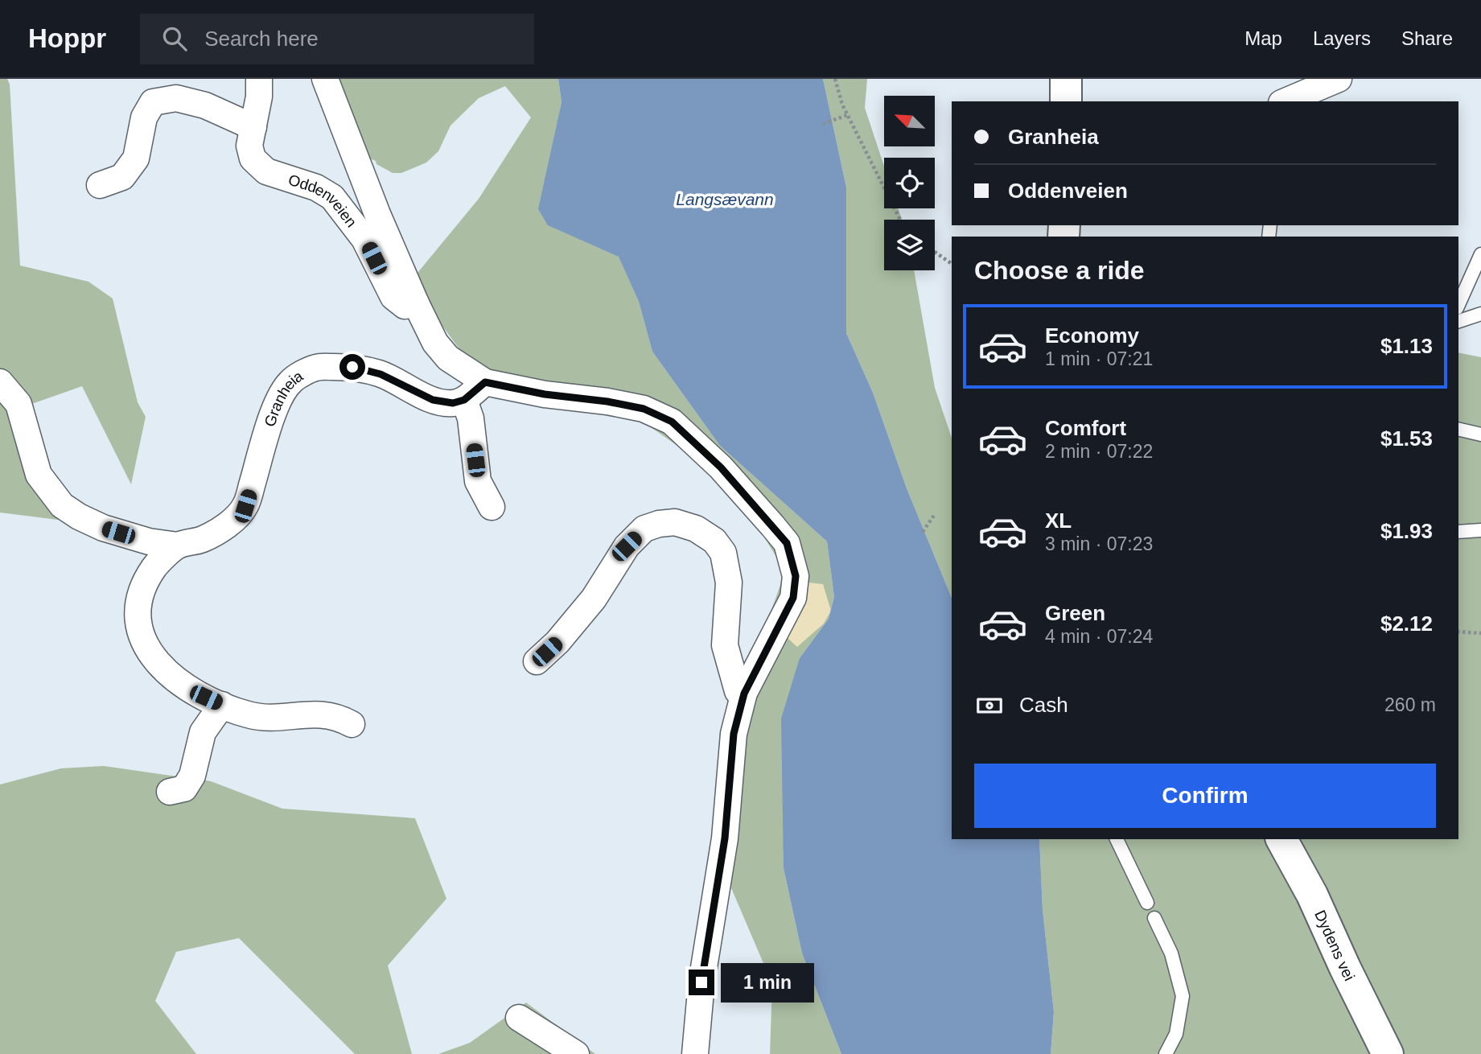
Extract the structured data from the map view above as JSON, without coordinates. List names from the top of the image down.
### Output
{
  "streets": {
    "street": ["Oddenveien", "Granheia", "Dydens vei"]
  },
  "water": ["Langsævann"],
  "north": "top left",
  "page": {
    "header": "Hoppr",
    "search": "Search here",
    "nav": ["Map", "Layers", "Share"],
    "banner": ["Granheia", "Oddenveien"],
    "heading": "Choose a ride",
    "list": [
      {
        "name": "Economy",
        "note": "1 min · 07:21",
        "value": "$1.13"
      },
      {
        "name": "Comfort",
        "note": "2 min · 07:22",
        "value": "$1.53"
      },
      {
        "name": "XL",
        "note": "3 min · 07:23",
        "value": "$1.93"
      },
      {
        "name": "Green",
        "note": "4 min · 07:24",
        "value": "$2.12"
      }
    ],
    "pay": ["Cash", "260 m"],
    "buttons": "Confirm",
    "bubble": "1 min"
  }
}
